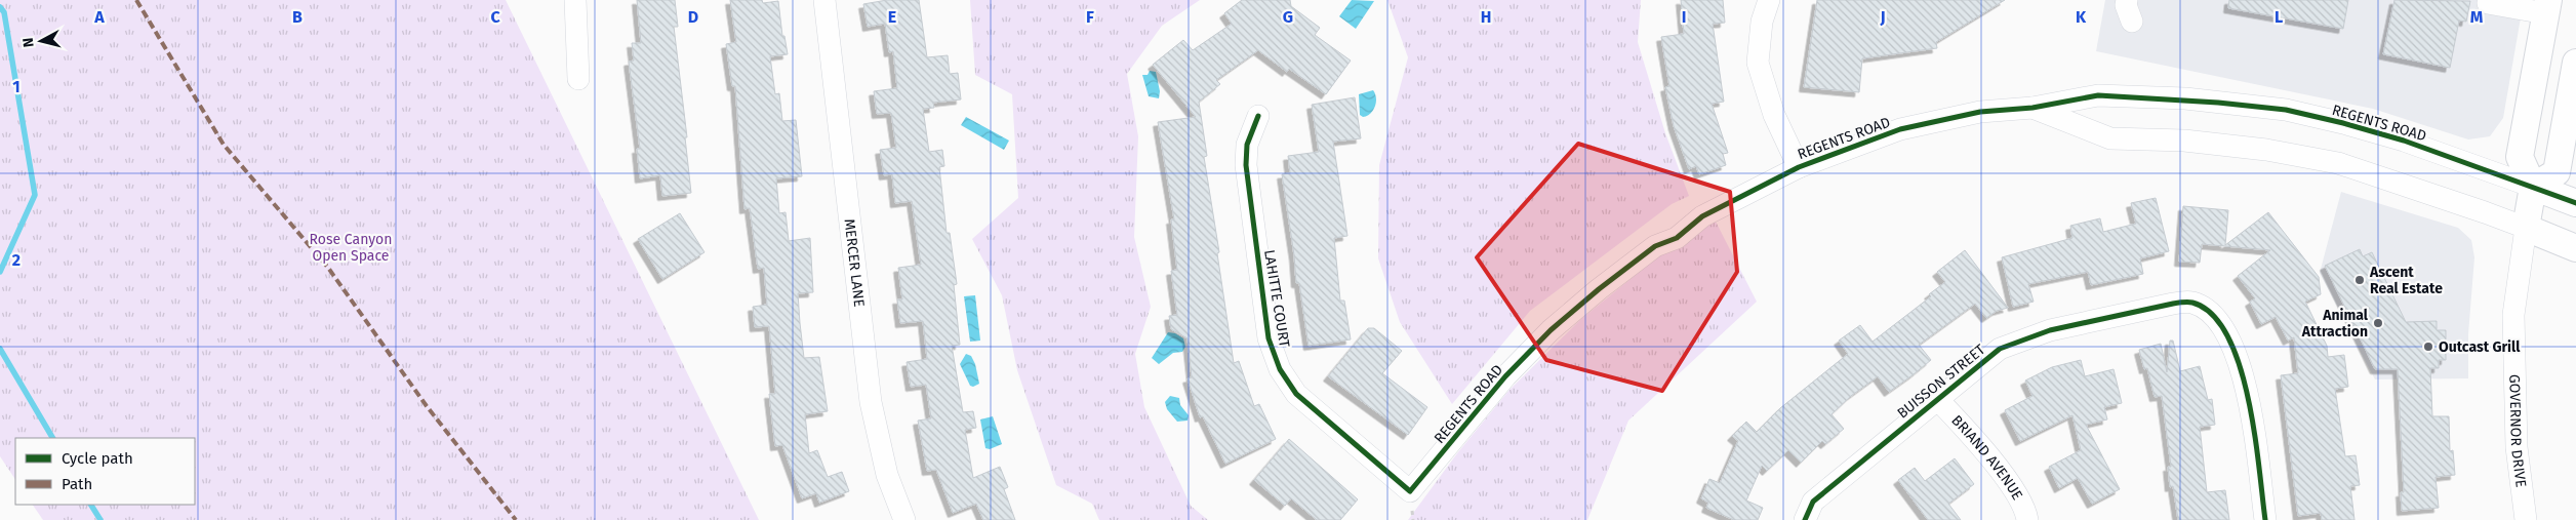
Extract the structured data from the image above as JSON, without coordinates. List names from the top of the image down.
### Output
{
  "streets": {
    "main road": ["REGENTS ROAD", "GOVERNOR DRIVE"],
    "street": [
      "MERCER LANE",
      "LAHITTE COURT",
      "BUISSON STREET",
      "BRIAND AVENUE"
    ]
  },
  "crossings": [
    ["REGENTS ROAD", "LAHITTE COURT"],
    ["REGENTS ROAD", "GOVERNOR DRIVE"],
    ["BUISSON STREET", "BRIAND AVENUE"]
  ],
  "parks": ["Rose Canyon Open Space"],
  "places": ["Ascent Real Estate", "Animal Attraction", "Outcast Grill"],
  "legend": ["Cycle path", "Path"],
  "north": "left",
  "grid": {
    "columns": [
      "A",
      "B",
      "C",
      "D",
      "E",
      "F",
      "G",
      "H",
      "I",
      "J",
      "K",
      "L",
      "M"
    ],
    "rows": ["1", "2"]
  }
}
